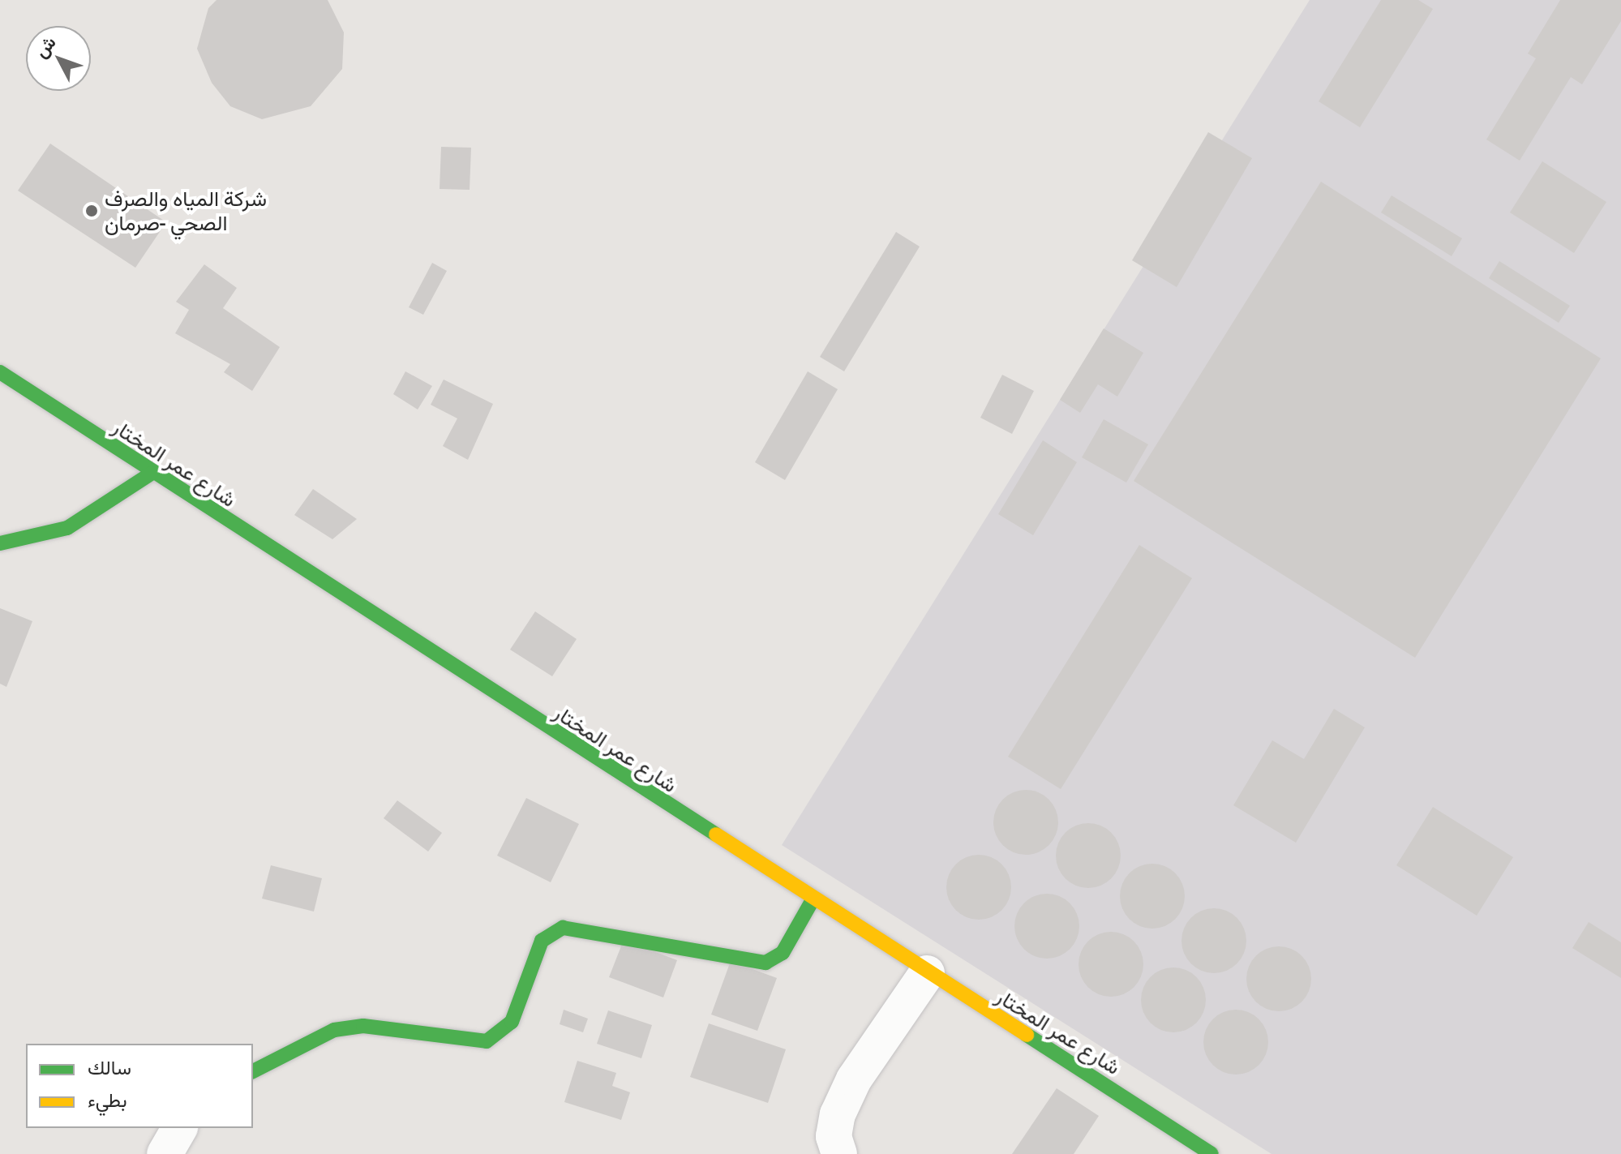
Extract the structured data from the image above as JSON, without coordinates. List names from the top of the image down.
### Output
{
  "streets": {
    "street": ["شارع عمر المختار"]
  },
  "places": ["شركة المياه والصرف الصحي -صرمان"],
  "legend": ["سالك", "بطيء"],
  "north": "top left"
}
